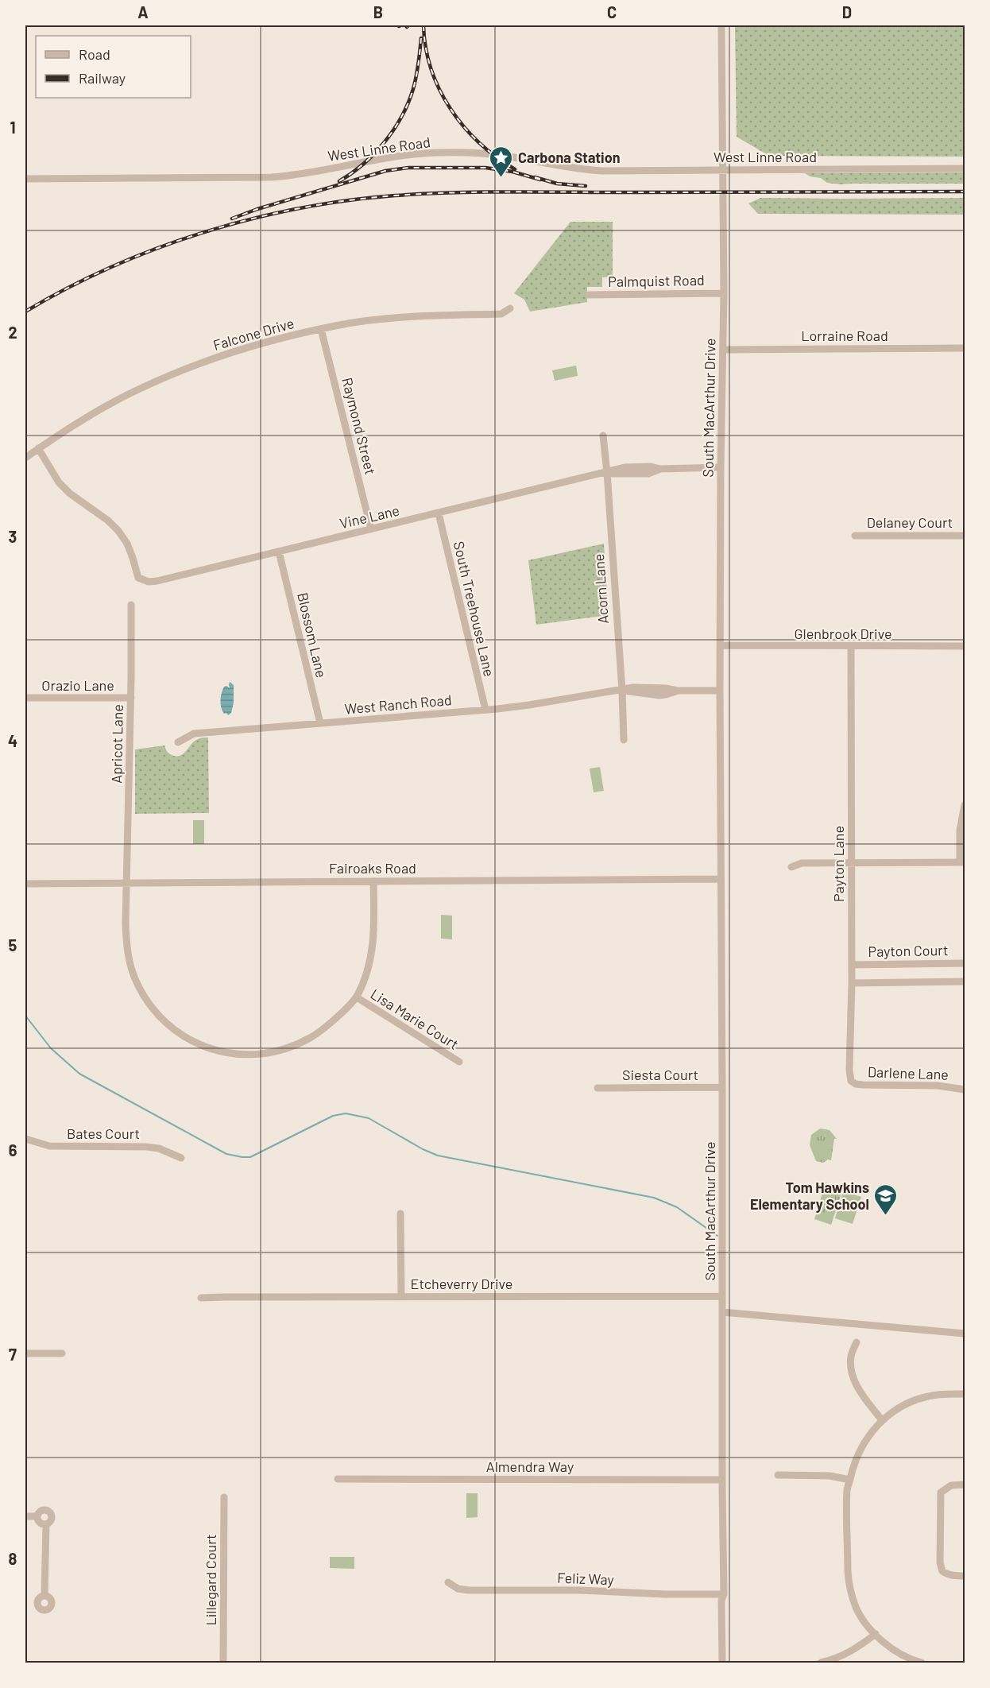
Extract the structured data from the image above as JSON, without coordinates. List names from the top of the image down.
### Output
{
  "streets": {
    "street": [
      "West Linne Road",
      "Palmquist Road",
      "Falcone Drive",
      "Lorraine Road",
      "South MacArthur Drive",
      "Raymond Street",
      "Vine Lane",
      "Delaney Court",
      "Acorn Lane",
      "South Treehouse Lane",
      "Glenbrook Drive",
      "Blossom Lane",
      "Orazio Lane",
      "West Ranch Road",
      "Apricot Lane",
      "Payton Lane",
      "Fairoaks Road",
      "Payton Court",
      "Lisa Marie Court",
      "Darlene Lane",
      "Siesta Court",
      "Bates Court",
      "Etcheverry Drive",
      "Almendra Way",
      "Feliz Way",
      "Lillegard Court"
    ]
  },
  "crossings": [
    ["West Linne Road", "South MacArthur Drive"],
    ["Palmquist Road", "South MacArthur Drive"],
    ["Falcone Drive", "Raymond Street"],
    ["Falcone Drive", "Vine Lane"],
    ["Lorraine Road", "South MacArthur Drive"],
    ["South MacArthur Drive", "Vine Lane"],
    ["South MacArthur Drive", "Glenbrook Drive"],
    ["South MacArthur Drive", "West Ranch Road"],
    ["South MacArthur Drive", "Fairoaks Road"],
    ["South MacArthur Drive", "Siesta Court"],
    ["South MacArthur Drive", "Etcheverry Drive"],
    ["South MacArthur Drive", "Almendra Way"],
    ["South MacArthur Drive", "Feliz Way"],
    ["Raymond Street", "Vine Lane"],
    ["Vine Lane", "Acorn Lane"],
    ["Vine Lane", "South Treehouse Lane"],
    ["Vine Lane", "Blossom Lane"],
    ["Acorn Lane", "West Ranch Road"],
    ["South Treehouse Lane", "West Ranch Road"],
    ["Glenbrook Drive", "Payton Lane"],
    ["Blossom Lane", "West Ranch Road"],
    ["Orazio Lane", "Apricot Lane"],
    ["Apricot Lane", "Fairoaks Road"],
    ["Apricot Lane", "Lisa Marie Court"],
    ["Payton Lane", "Payton Court"],
    ["Payton Lane", "Darlene Lane"]
  ],
  "places": {
    "place": ["Carbona Station"],
    "school or university": ["Tom Hawkins Elementary School"]
  },
  "legend": ["Road", "Railway"],
  "grid": {
    "columns": [
      "A",
      "B",
      "C",
      "D"
    ],
    "rows": [
      "1",
      "2",
      "3",
      "4",
      "5",
      "6",
      "7",
      "8"
    ]
  }
}
